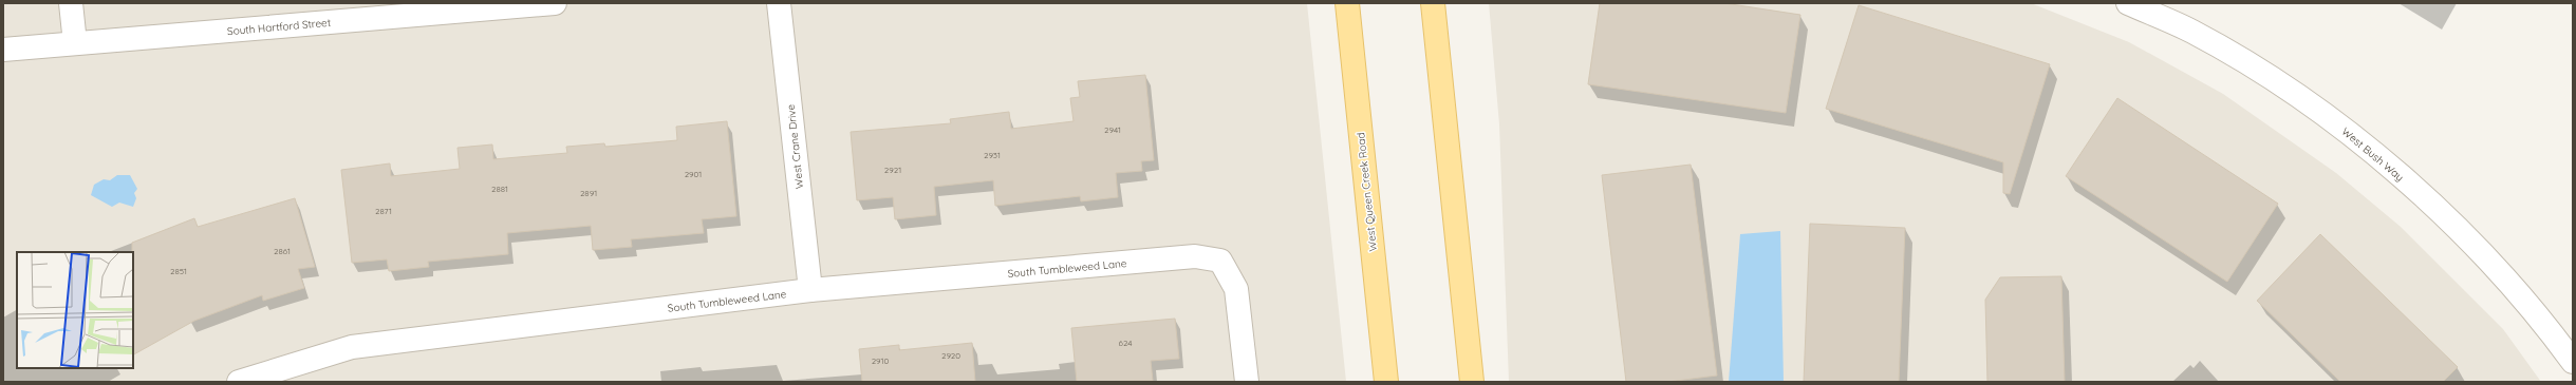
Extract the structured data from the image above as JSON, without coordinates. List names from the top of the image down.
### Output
{
  "streets": {
    "main road": ["West Queen Creek Road"],
    "street": [
      "South Hartford Street",
      "West Crane Drive",
      "West Bush Way",
      "South Tumbleweed Lane"
    ]
  },
  "crossings": [
    ["West Crane Drive", "South Tumbleweed Lane"]
  ],
  "house_numbers": [
    "2941",
    "2931",
    "2921",
    "2901",
    "2881",
    "2891",
    "2871",
    "2861",
    "2851",
    "624",
    "2920",
    "2910"
  ]
}
